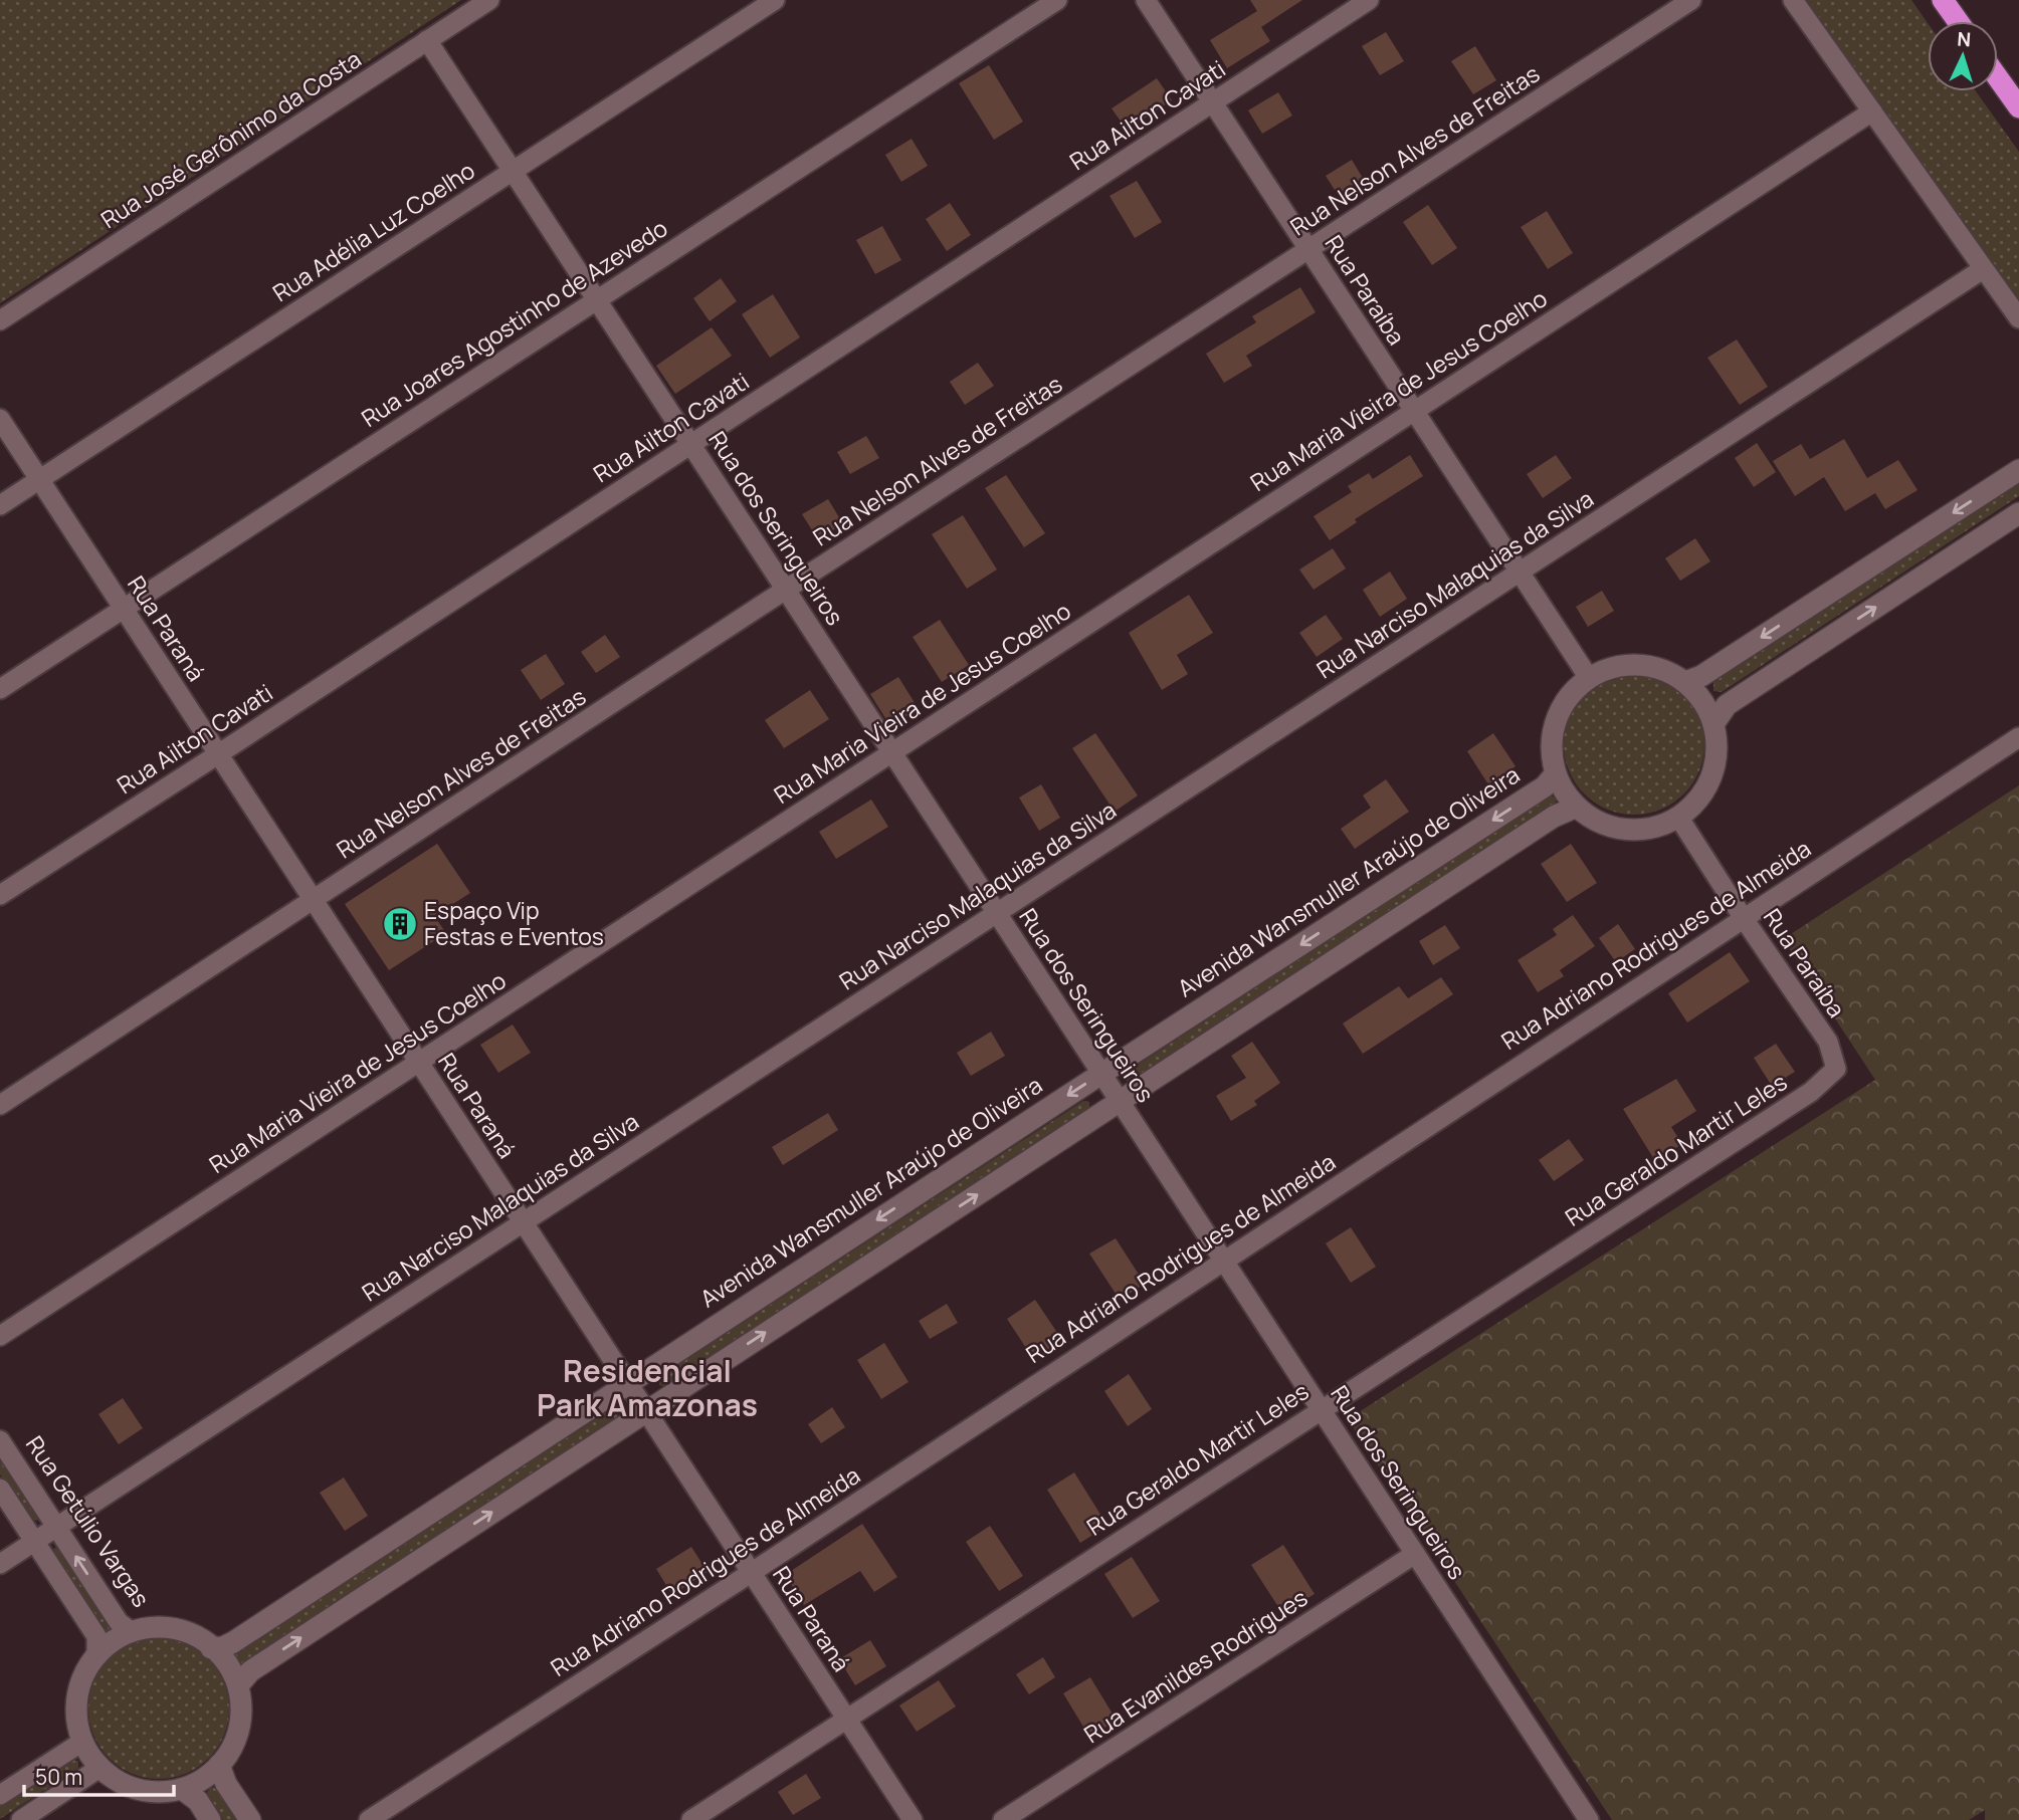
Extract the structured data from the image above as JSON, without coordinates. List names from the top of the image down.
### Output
{
  "streets": {
    "street": [
      "Rua Ailton Cavati",
      "Rua José Gerônimo da Costa",
      "Rua Nelson Alves de Freitas",
      "Rua Adélia Luz Coelho",
      "Rua Paraíba",
      "Rua Joares Agostinho de Azevedo",
      "Rua Maria Vieira de Jesus Coelho",
      "Rua dos Seringueiros",
      "Rua Narciso Malaquias da Silva",
      "Rua Paraná",
      "Avenida Wansmuller Araújo de Oliveira",
      "Rua Adriano Rodrigues de Almeida",
      "Rua Geraldo Martir Leles",
      "Rua Getúlio Vargas",
      "Rua Evanildes Rodrigues"
    ]
  },
  "crossings": [
    ["Rua Ailton Cavati", "Rua Paraíba"],
    ["Rua Ailton Cavati", "Rua dos Seringueiros"],
    ["Rua Ailton Cavati", "Rua Paraná"],
    ["Rua José Gerônimo da Costa", "Rua dos Seringueiros"],
    ["Rua Nelson Alves de Freitas", "Rua Paraíba"],
    ["Rua Nelson Alves de Freitas", "Rua dos Seringueiros"],
    ["Rua Nelson Alves de Freitas", "Rua Paraná"],
    ["Rua Adélia Luz Coelho", "Rua dos Seringueiros"],
    ["Rua Adélia Luz Coelho", "Rua Paraná"],
    ["Rua Paraíba", "Rua Maria Vieira de Jesus Coelho"],
    ["Rua Paraíba", "Rua Narciso Malaquias da Silva"],
    ["Rua Paraíba", "Avenida Wansmuller Araújo de Oliveira"],
    ["Rua Paraíba", "Rua Adriano Rodrigues de Almeida"],
    ["Rua Paraíba", "Rua Geraldo Martir Leles"],
    ["Rua Joares Agostinho de Azevedo", "Rua dos Seringueiros"],
    ["Rua Joares Agostinho de Azevedo", "Rua Paraná"],
    ["Rua Maria Vieira de Jesus Coelho", "Rua dos Seringueiros"],
    ["Rua Maria Vieira de Jesus Coelho", "Rua Paraná"],
    ["Rua dos Seringueiros", "Rua Narciso Malaquias da Silva"],
    ["Rua dos Seringueiros", "Avenida Wansmuller Araújo de Oliveira"],
    ["Rua dos Seringueiros", "Rua Adriano Rodrigues de Almeida"],
    ["Rua dos Seringueiros", "Rua Geraldo Martir Leles"],
    ["Rua dos Seringueiros", "Rua Evanildes Rodrigues"],
    ["Rua Narciso Malaquias da Silva", "Rua Paraná"],
    ["Rua Narciso Malaquias da Silva", "Rua Getúlio Vargas"],
    ["Rua Paraná", "Avenida Wansmuller Araújo de Oliveira"],
    ["Rua Paraná", "Rua Adriano Rodrigues de Almeida"],
    ["Rua Paraná", "Rua Geraldo Martir Leles"],
    ["Avenida Wansmuller Araújo de Oliveira", "Rua Getúlio Vargas"]
  ],
  "districts": ["Residencial Park Amazonas"],
  "places": {
    "building": ["Espaço Vip Festas e Eventos"]
  },
  "scale_bar": "50 m",
  "north": "top"
}
